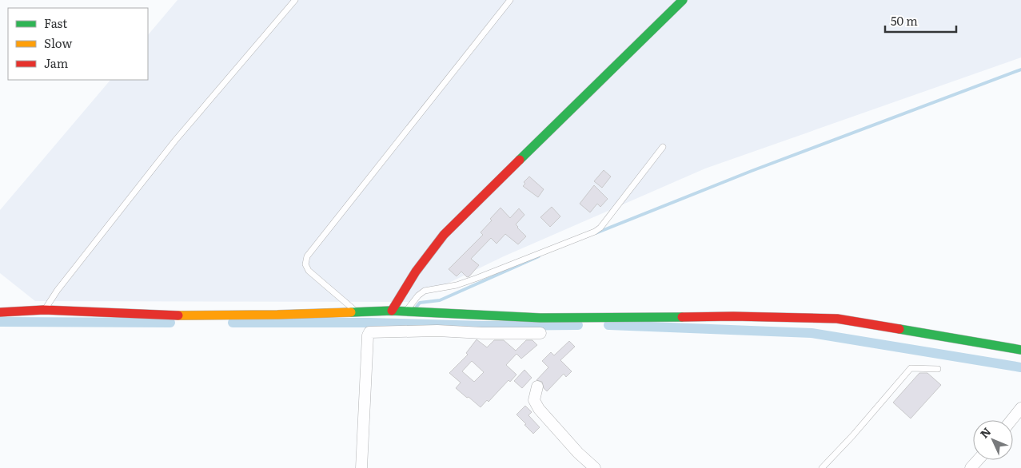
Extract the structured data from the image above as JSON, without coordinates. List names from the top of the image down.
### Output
{
  "legend": ["Fast", "Slow", "Jam"],
  "scale_bar": "50 m",
  "north": "top left"
}
